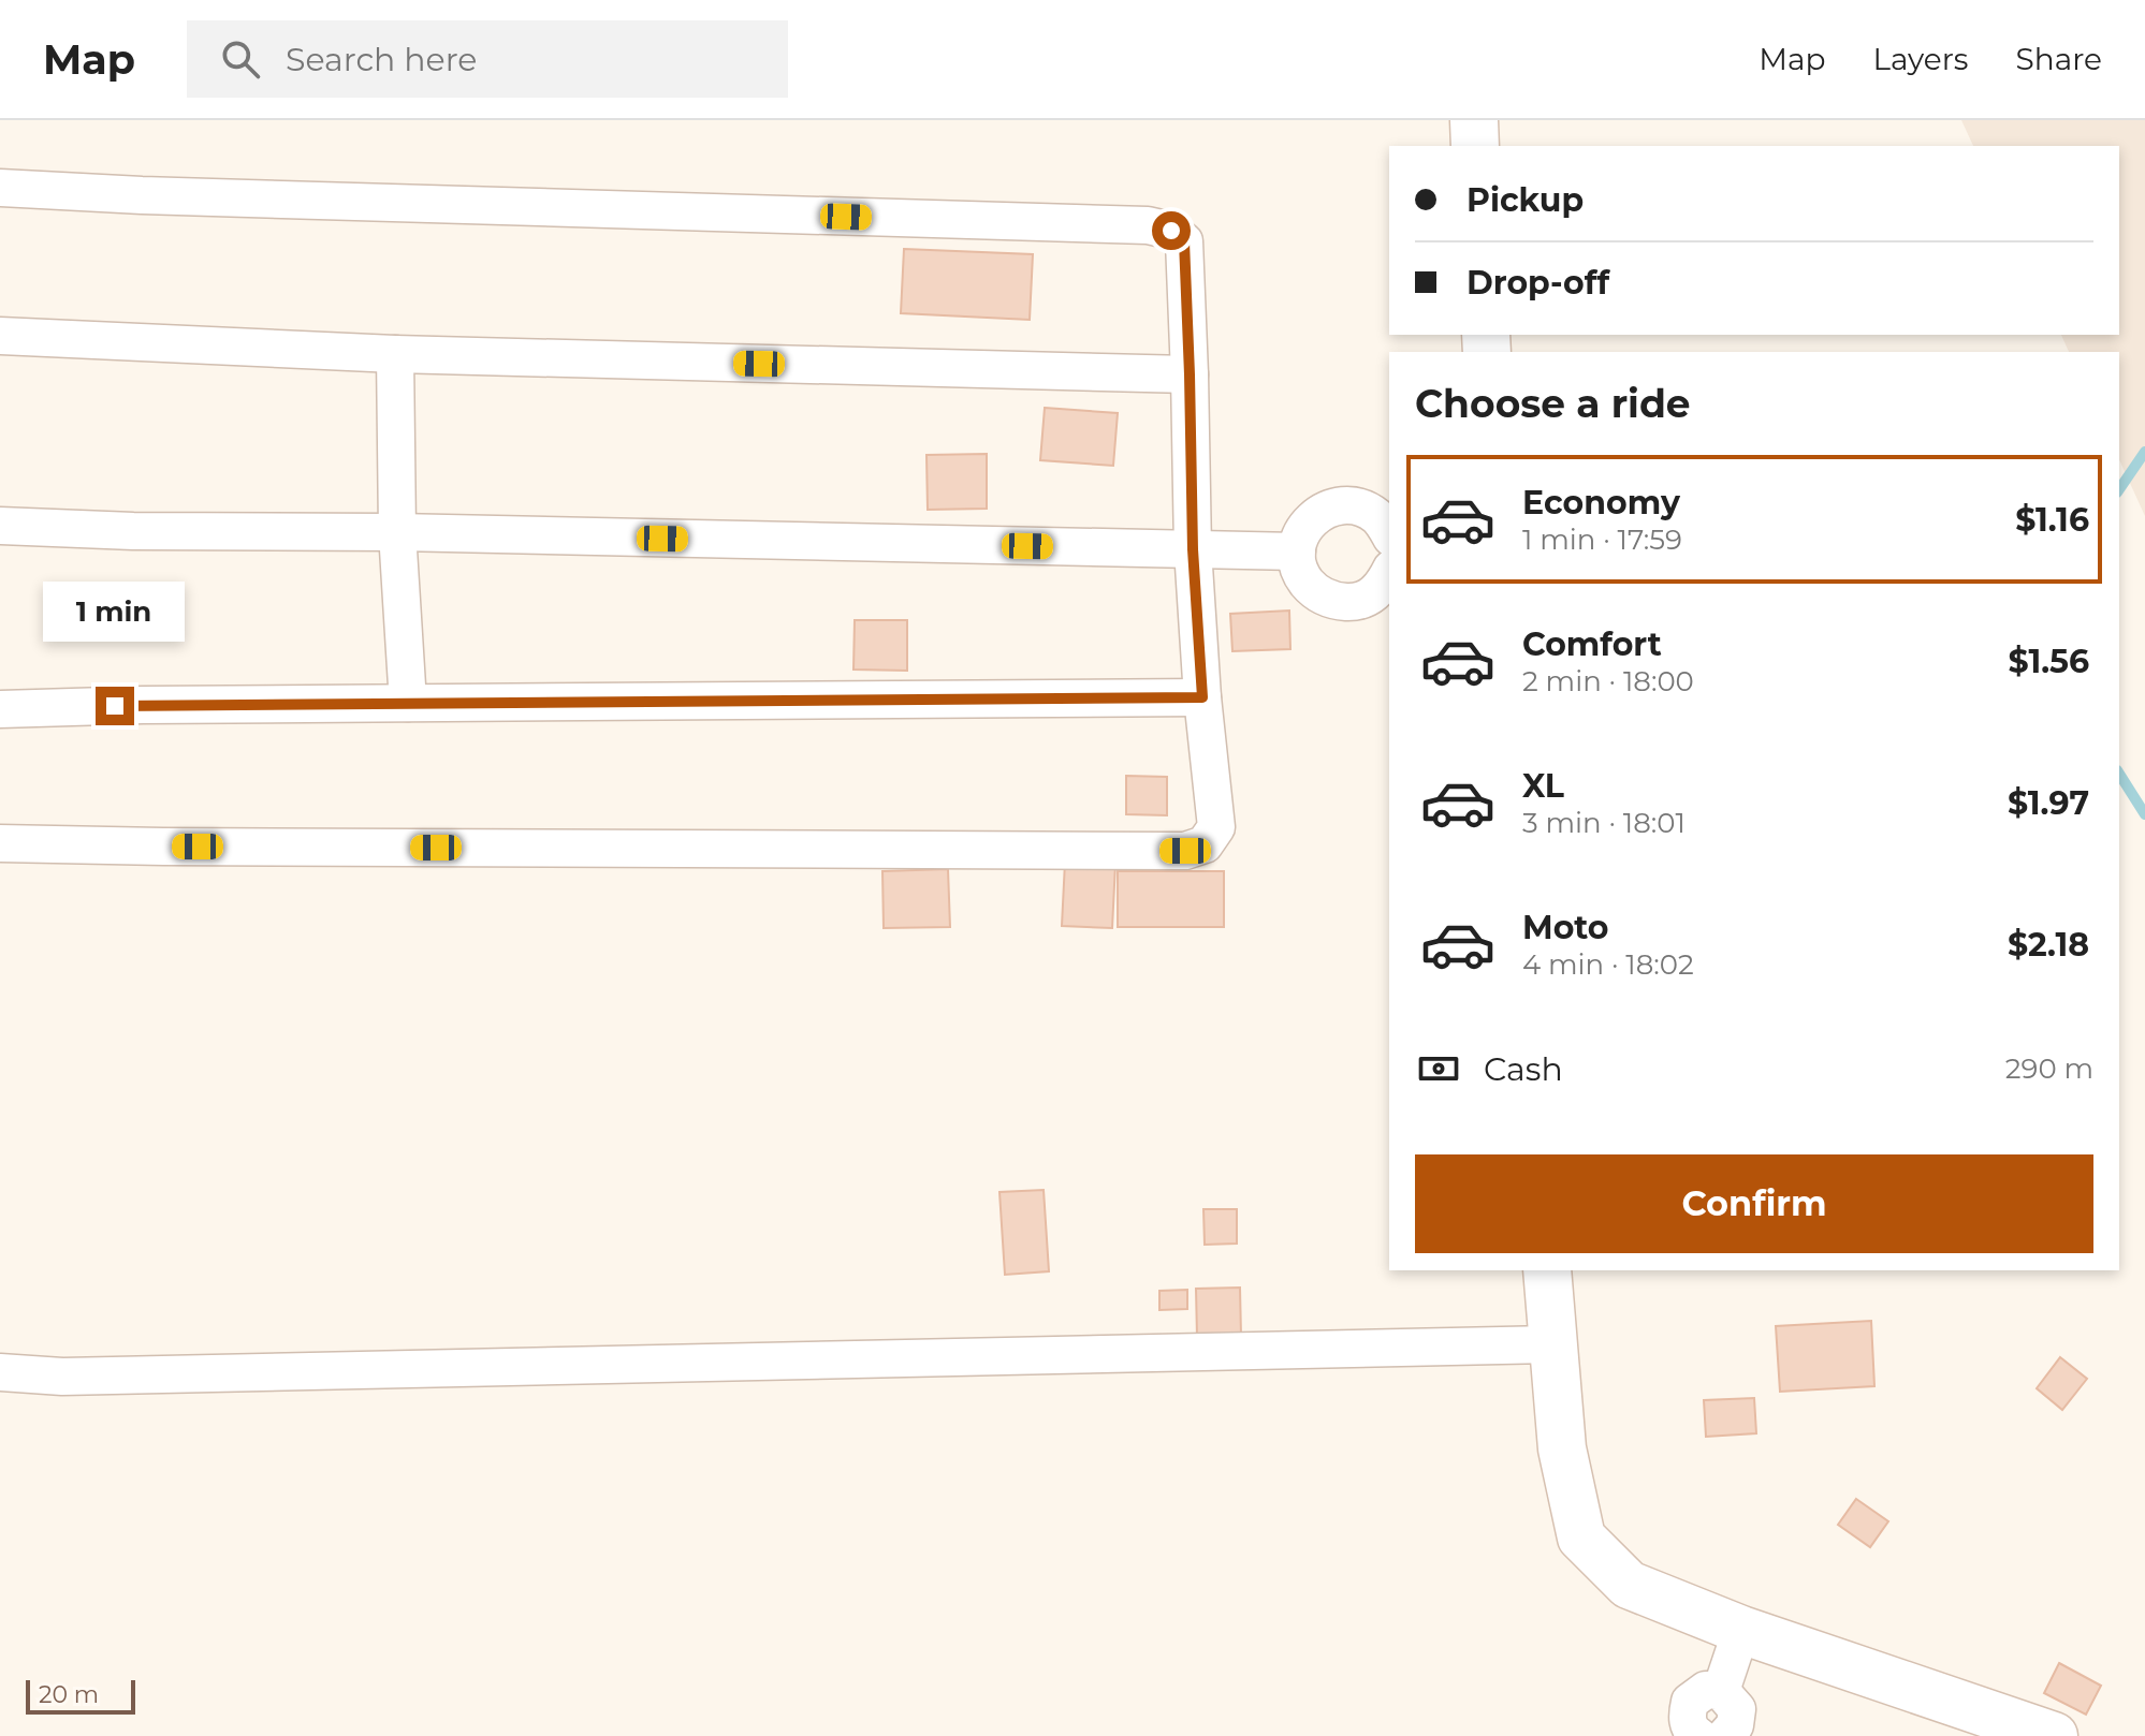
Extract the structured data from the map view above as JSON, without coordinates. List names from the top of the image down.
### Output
{
  "scale_bar": "20 m",
  "page": {
    "header": "Map",
    "search": "Search here",
    "nav": ["Map", "Layers", "Share"],
    "banner": ["Pickup", "Drop-off"],
    "heading": "Choose a ride",
    "list": [
      {
        "name": "Economy",
        "note": "1 min · 17:59",
        "value": "$1.16"
      },
      {
        "name": "Comfort",
        "note": "2 min · 18:00",
        "value": "$1.56"
      },
      {
        "name": "XL",
        "note": "3 min · 18:01",
        "value": "$1.97"
      },
      {
        "name": "Moto",
        "note": "4 min · 18:02",
        "value": "$2.18"
      }
    ],
    "bubble": "1 min",
    "pay": ["Cash", "290 m"],
    "buttons": "Confirm",
    "scale": "20 m"
  }
}
